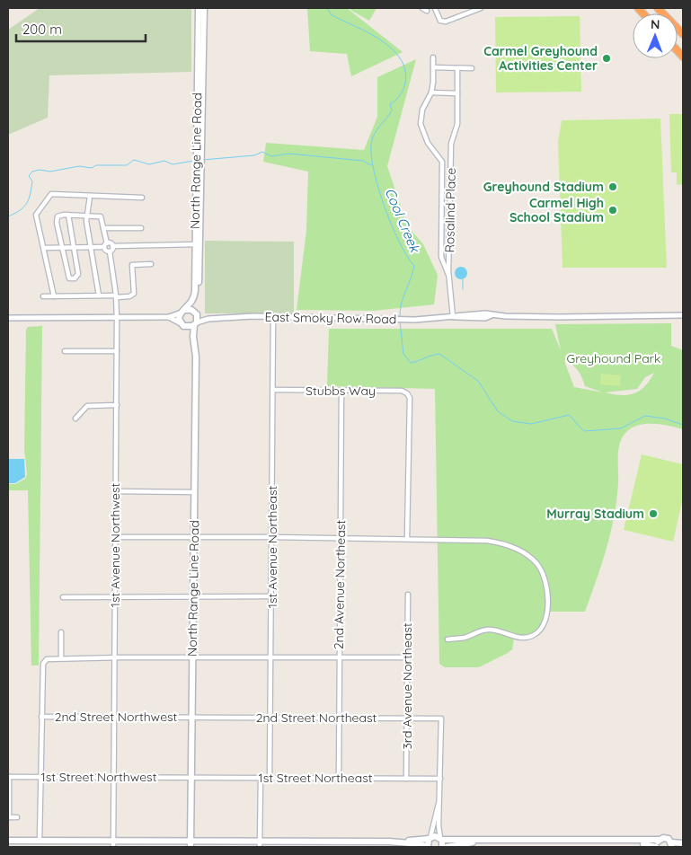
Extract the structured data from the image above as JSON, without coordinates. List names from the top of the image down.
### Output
{
  "streets": {
    "main road": ["North Range Line Road"],
    "street": [
      "Rosalind Place",
      "East Smoky Row Road",
      "Stubbs Way",
      "1st Avenue Northwest",
      "1st Avenue Northeast",
      "2nd Avenue Northeast",
      "3rd Avenue Northeast",
      "2nd Street Northwest",
      "2nd Street Northeast",
      "1st Street Northwest",
      "1st Street Northeast"
    ]
  },
  "crossings": [
    ["North Range Line Road", "East Smoky Row Road"],
    ["North Range Line Road", "2nd Street Northwest"],
    ["North Range Line Road", "2nd Street Northeast"],
    ["North Range Line Road", "1st Street Northwest"],
    ["North Range Line Road", "1st Street Northeast"],
    ["Rosalind Place", "East Smoky Row Road"],
    ["East Smoky Row Road", "1st Avenue Northeast"],
    ["Stubbs Way", "1st Avenue Northeast"],
    ["Stubbs Way", "2nd Avenue Northeast"],
    ["1st Avenue Northwest", "2nd Street Northwest"],
    ["1st Avenue Northwest", "1st Street Northwest"],
    ["1st Avenue Northeast", "2nd Street Northeast"],
    ["1st Avenue Northeast", "1st Street Northeast"],
    ["2nd Avenue Northeast", "2nd Street Northeast"],
    ["2nd Avenue Northeast", "1st Street Northeast"],
    ["3rd Avenue Northeast", "2nd Street Northeast"],
    ["3rd Avenue Northeast", "1st Street Northeast"],
    ["2nd Street Northwest", "2nd Street Northeast"],
    ["2nd Street Northeast", "1st Street Northeast"],
    ["1st Street Northwest", "1st Street Northeast"]
  ],
  "water": ["Cool Creek"],
  "parks": ["Greyhound Park"],
  "places": [
    "Carmel Greyhound Activities Center",
    "Greyhound Stadium",
    "Carmel High School Stadium",
    "Murray Stadium"
  ],
  "scale_bar": "200 m",
  "north": "top"
}
